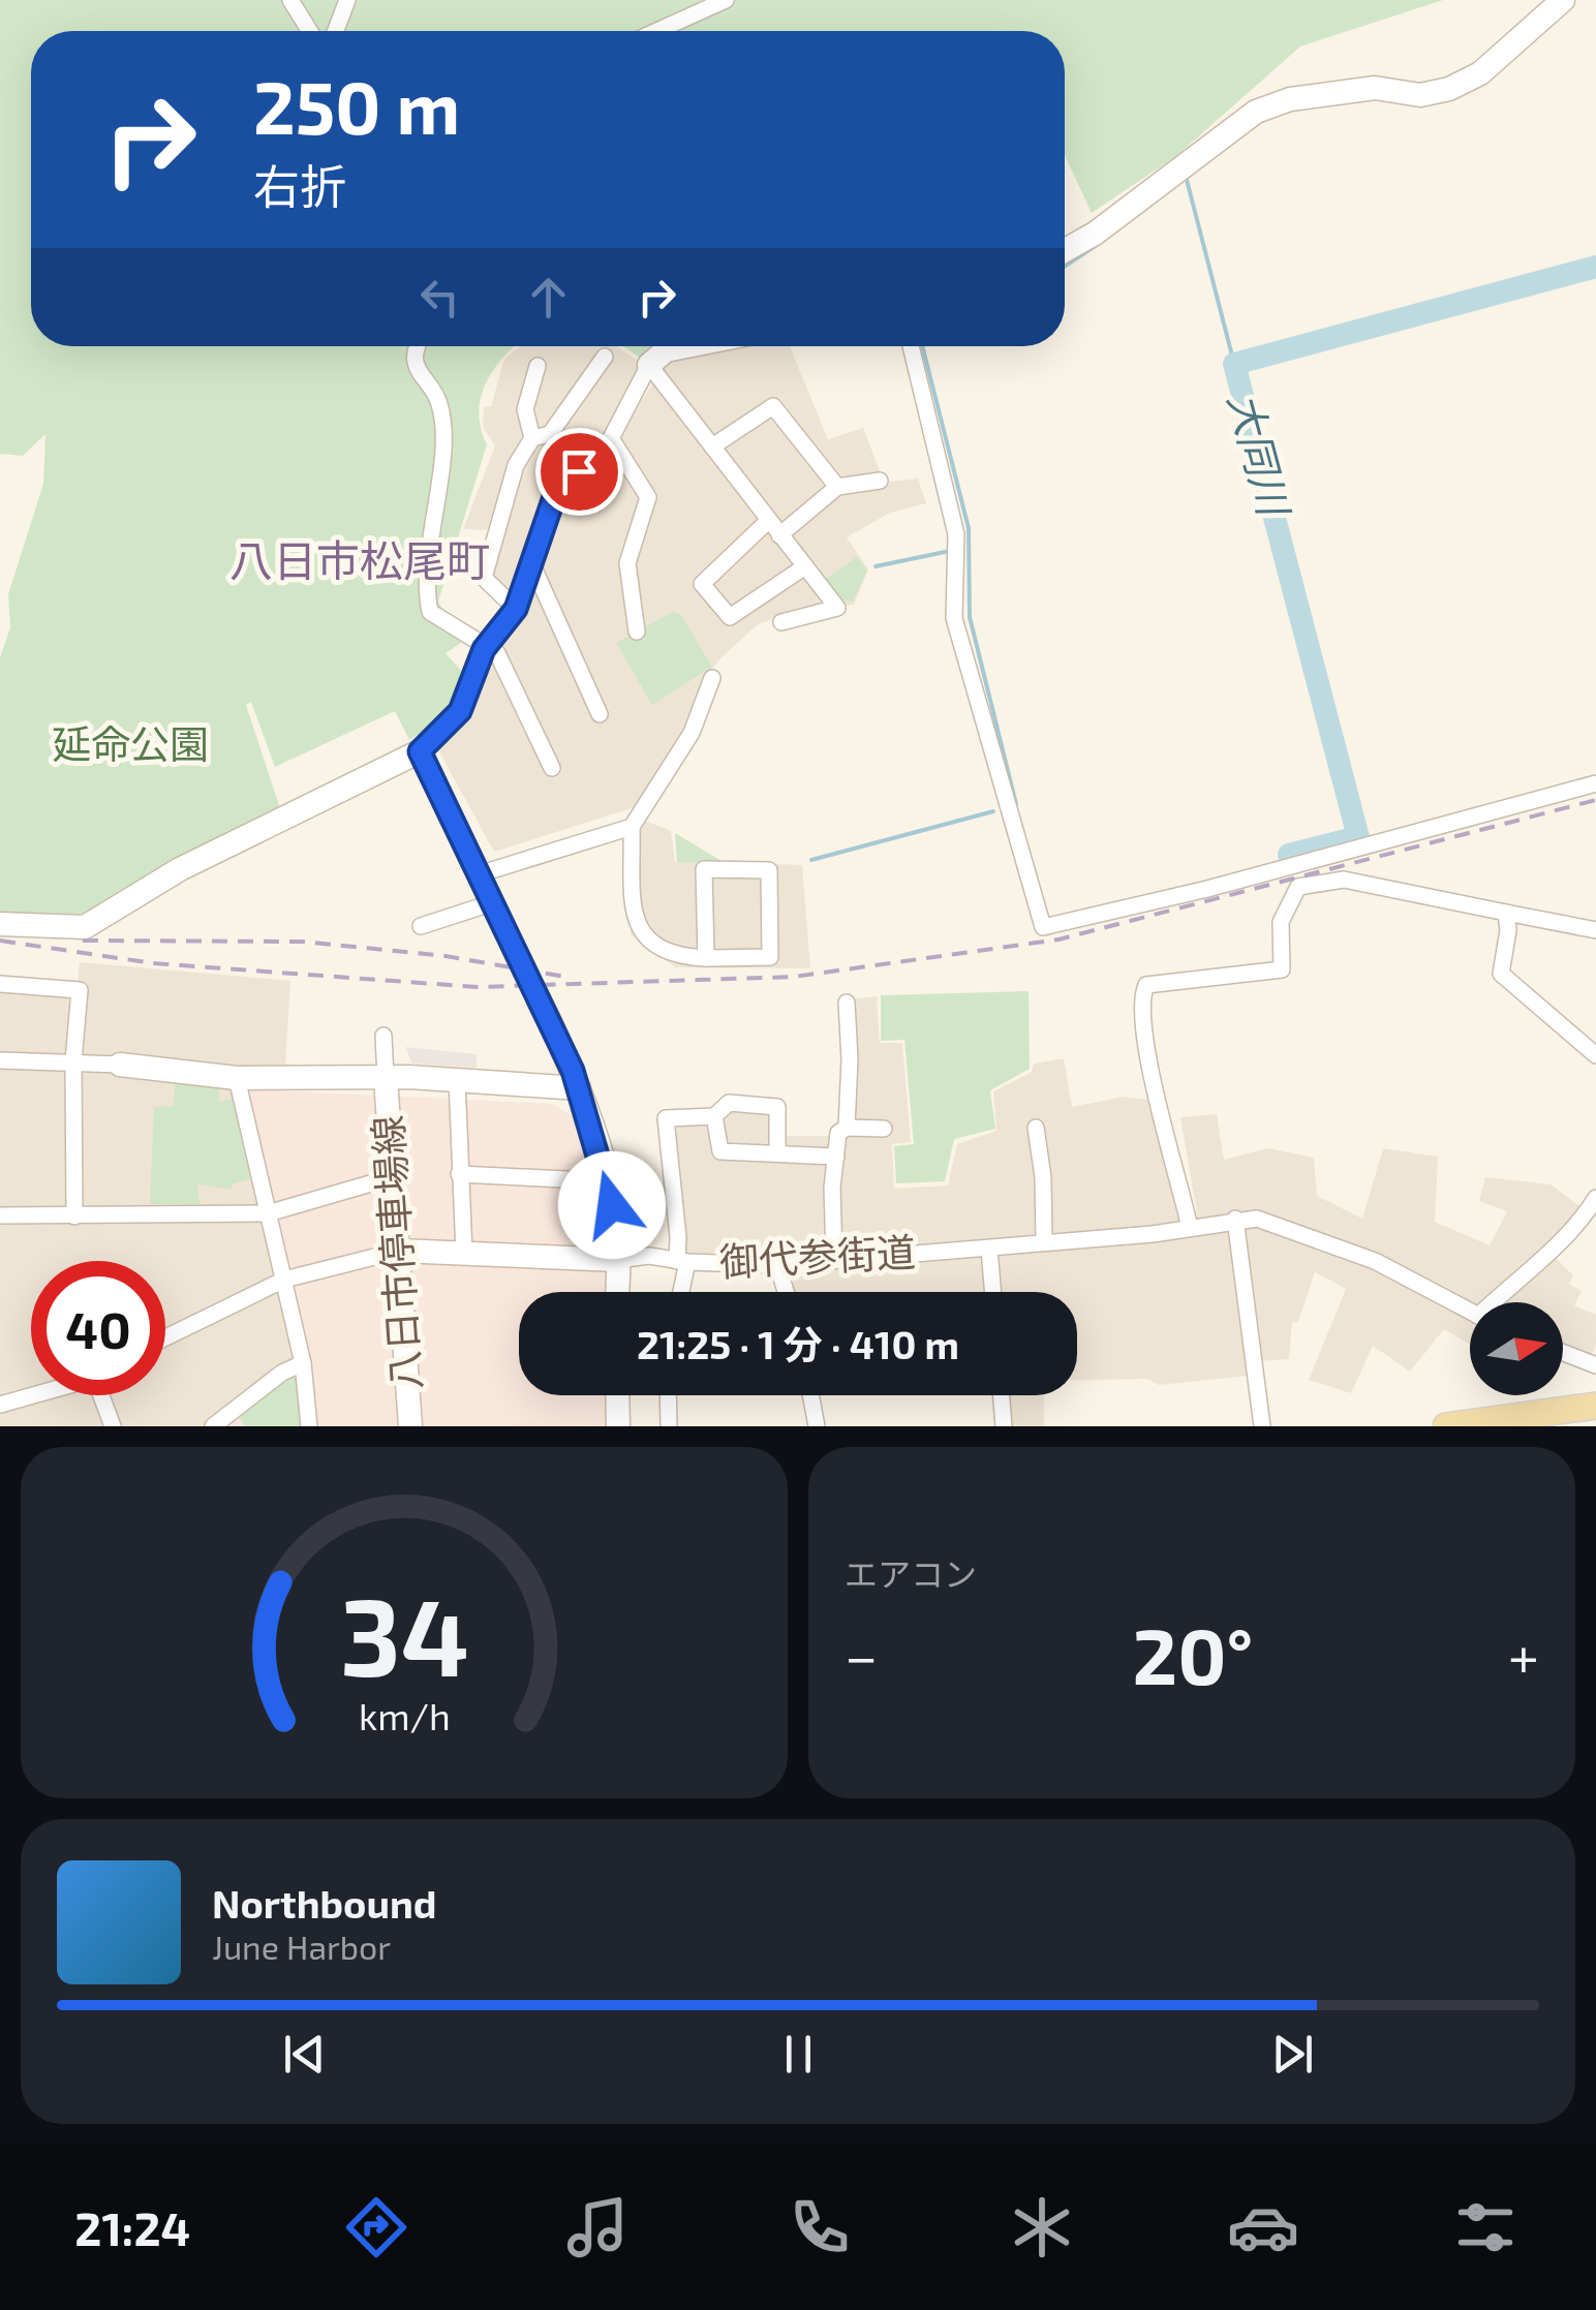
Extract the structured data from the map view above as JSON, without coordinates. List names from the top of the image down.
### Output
{
  "streets": {
    "street": ["八日市停車場線", "御代参街道"]
  },
  "crossings": [
    ["八日市停車場線", "御代参街道"]
  ],
  "districts": ["八日市松尾町"],
  "water": ["大同川"],
  "parks": ["延命公園"],
  "north": "right",
  "page": {
    "turn": ["250 m", "右折"],
    "limit": "40",
    "trip": "21:25 · 1 分 · 410 m",
    "tile": "エアコン",
    "heat": ["−", "20°", "+"],
    "song": ["Northbound", "June Harbor"],
    "tabs": "21:24",
    "gauge": ["34", "km/h"]
  }
}
